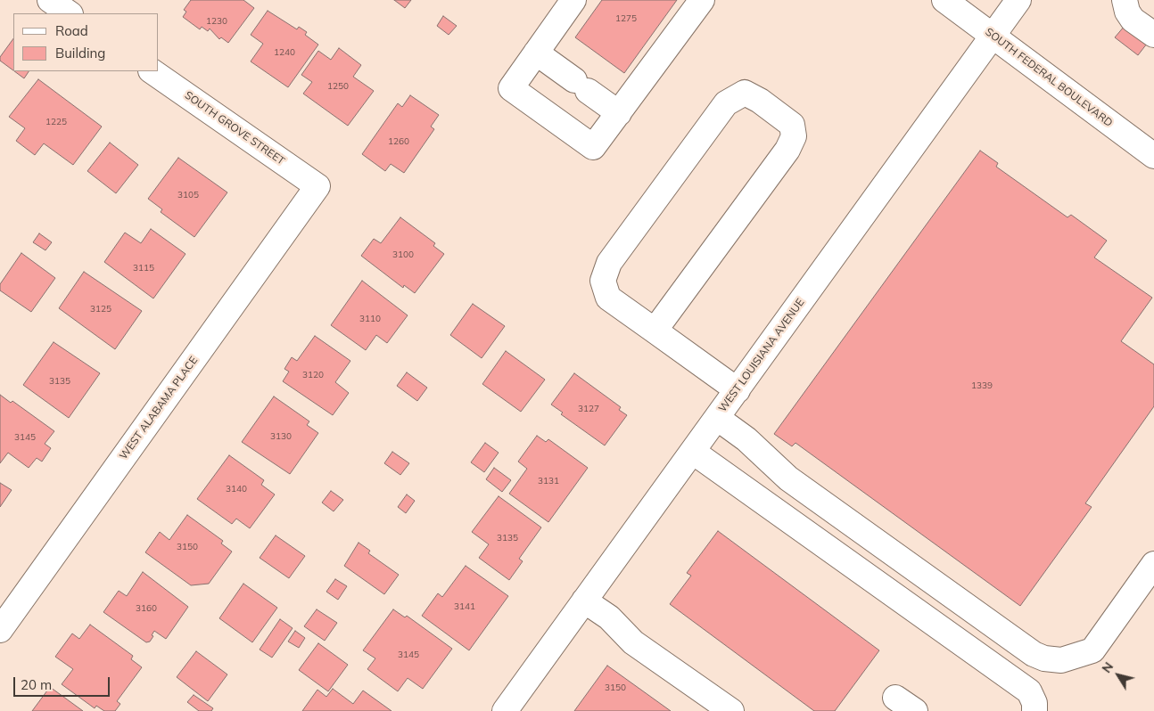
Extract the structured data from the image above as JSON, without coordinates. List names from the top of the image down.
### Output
{
  "streets": {
    "street": [
      "SOUTH FEDERAL BOULEVARD",
      "SOUTH GROVE STREET",
      "WEST LOUISIANA AVENUE",
      "WEST ALABAMA PLACE"
    ]
  },
  "crossings": [
    ["SOUTH FEDERAL BOULEVARD", "WEST LOUISIANA AVENUE"],
    ["SOUTH GROVE STREET", "WEST ALABAMA PLACE"]
  ],
  "house_numbers": [
    "1275",
    "1230",
    "1240",
    "1250",
    "1225",
    "1260",
    "3105",
    "3100",
    "3115",
    "3125",
    "3110",
    "3120",
    "3135",
    "1339",
    "3127",
    "3130",
    "3145",
    "3131",
    "3140",
    "3135",
    "3150",
    "3141",
    "3160",
    "3145",
    "3150"
  ],
  "legend": ["Road", "Building"],
  "scale_bar": "20 m",
  "north": "top left"
}
